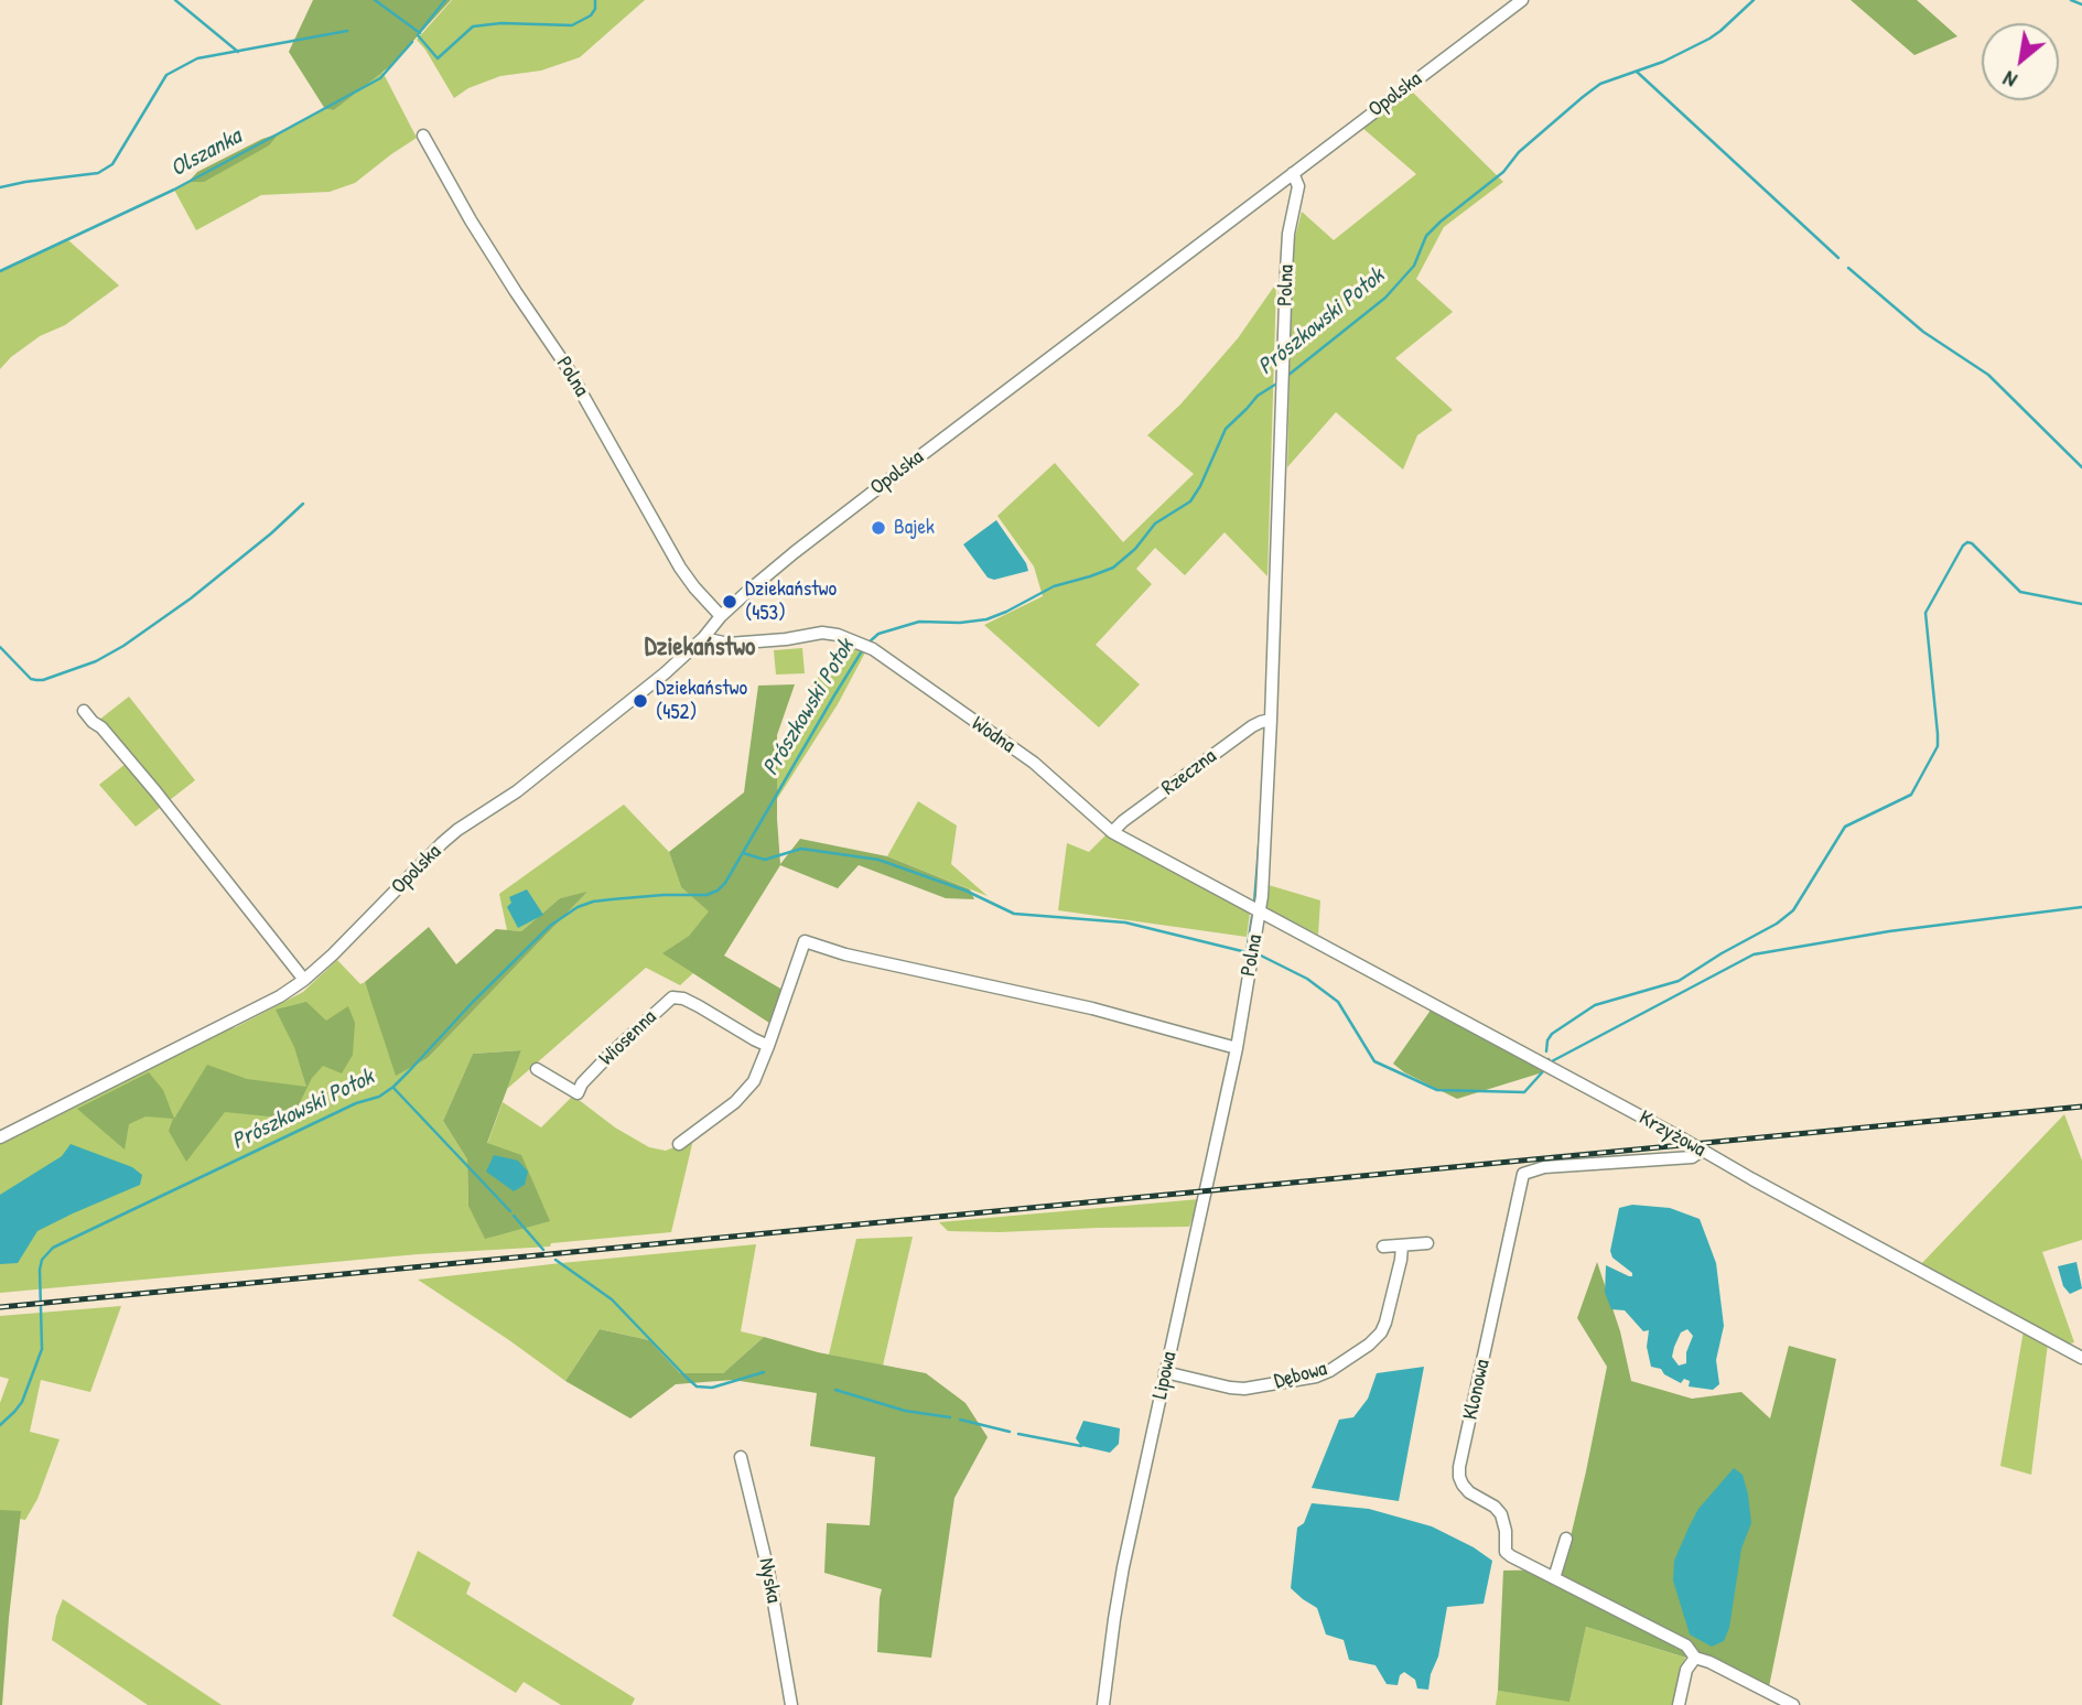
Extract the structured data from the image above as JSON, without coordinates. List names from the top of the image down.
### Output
{
  "streets": {
    "street": [
      "Opolska",
      "Polna",
      "Wodna",
      "Rzeczna",
      "Wiosenna",
      "Krzyżowa",
      "Lipowa",
      "Dębowa",
      "Klonowa",
      "Nyska"
    ]
  },
  "crossings": [
    ["Opolska", "Polna"],
    ["Opolska", "Wodna"],
    ["Polna", "Wodna"],
    ["Polna", "Rzeczna"],
    ["Polna", "Krzyżowa"],
    ["Polna", "Lipowa"],
    ["Wodna", "Rzeczna"],
    ["Wodna", "Krzyżowa"],
    ["Krzyżowa", "Klonowa"],
    ["Lipowa", "Dębowa"]
  ],
  "districts": ["Dziekaństwo"],
  "water": ["Olszanka", "Prószkowski Potok"],
  "places": ["Bajek", "Dziekaństwo (453)", "Dziekaństwo (452)"],
  "north": "bottom left"
}
